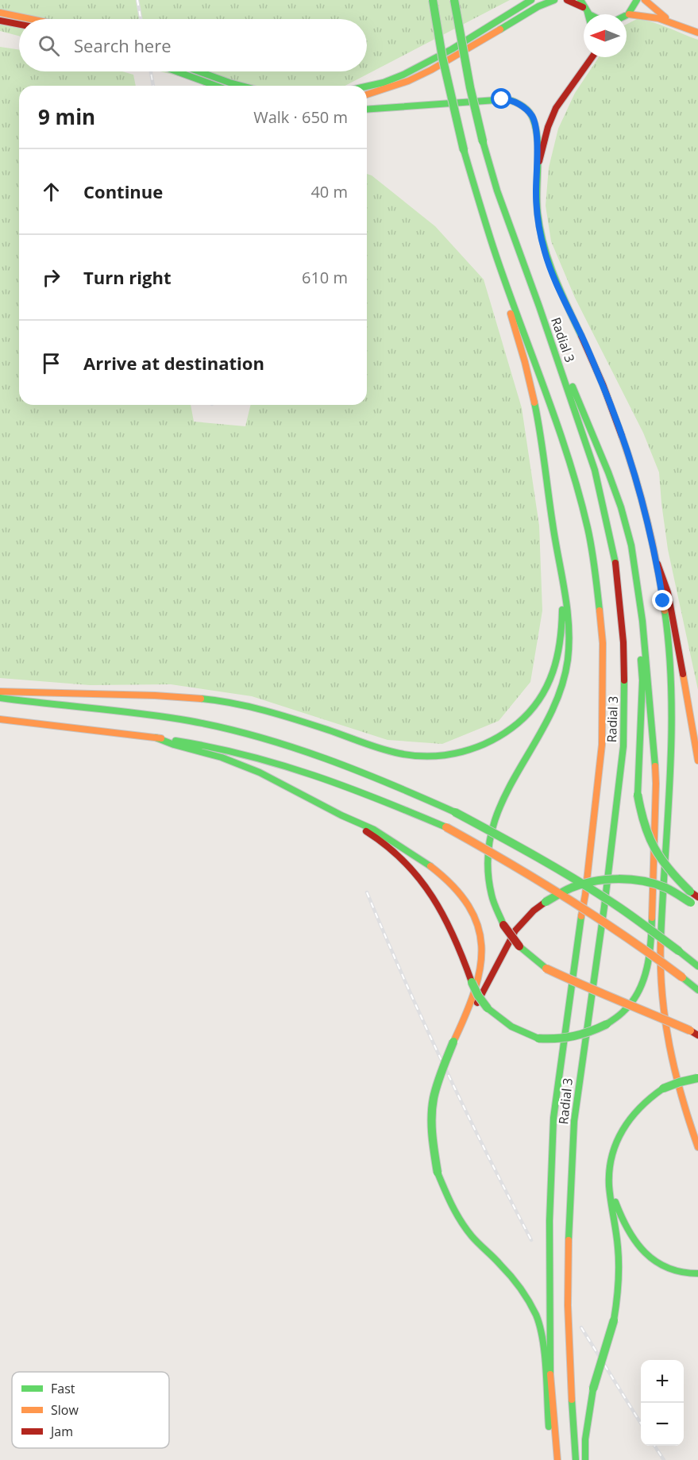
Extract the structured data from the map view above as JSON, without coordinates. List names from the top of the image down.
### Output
{
  "streets": {
    "main road": ["Radial 3"]
  },
  "legend": ["Fast", "Slow", "Jam"],
  "north": "left",
  "page": {
    "search": "Search here",
    "heading": ["9 min", "Walk · 650 m"],
    "list": [
      ["Continue", "40 m"],
      ["Turn right", "610 m"],
      "Arrive at destination"
    ],
    "map_buttons": ["+", "−"]
  }
}
